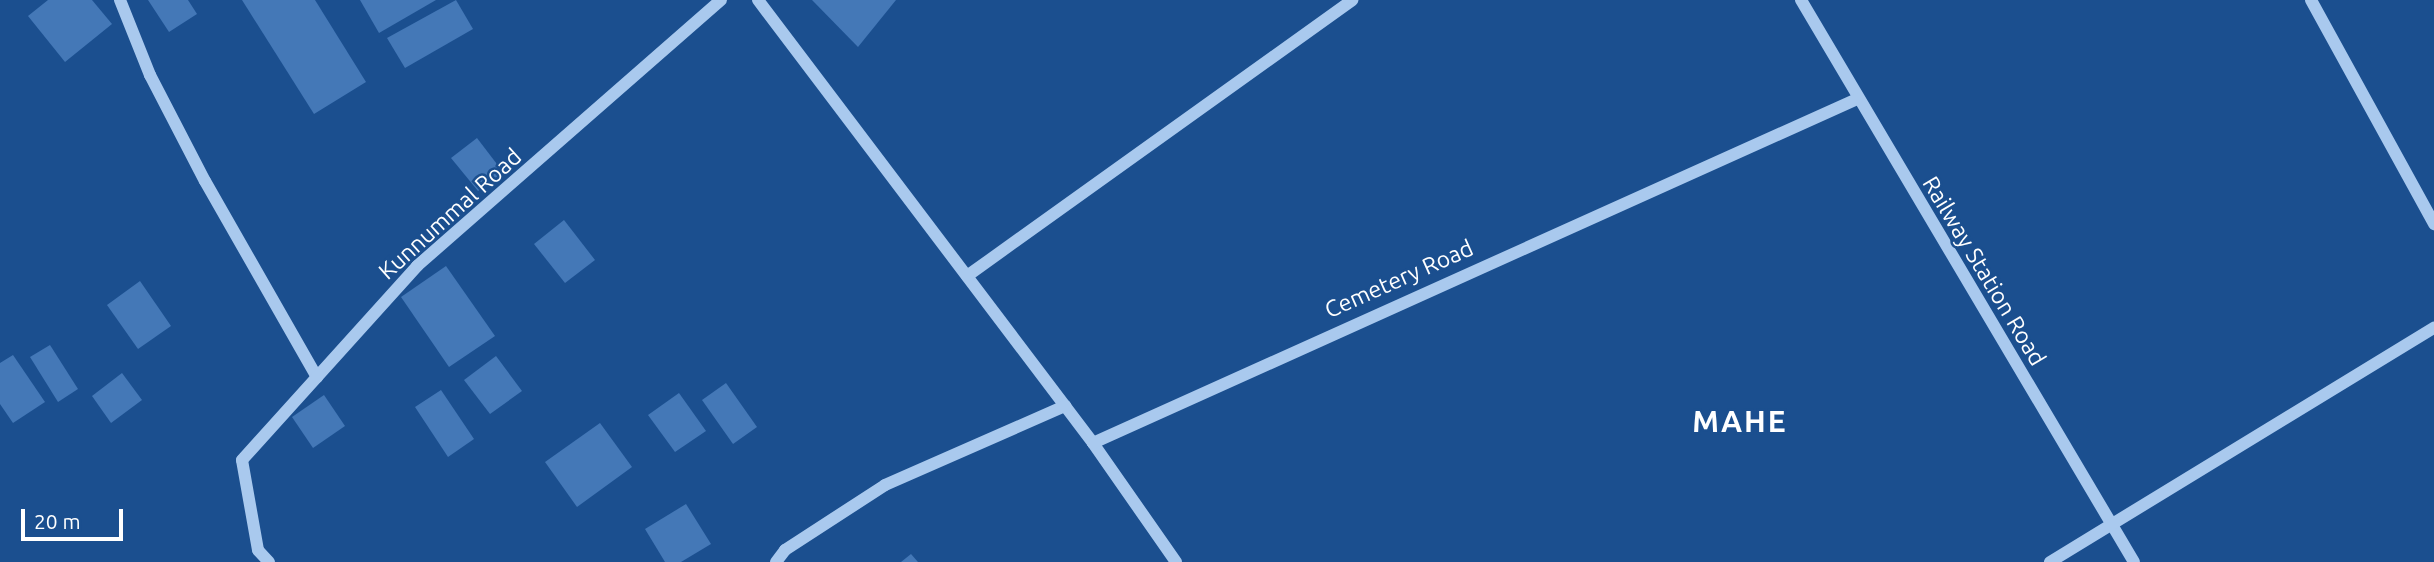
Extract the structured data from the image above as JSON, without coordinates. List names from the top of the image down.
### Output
{
  "streets": {
    "street": ["Kunnummal Road", "Railway Station Road", "Cemetery Road"]
  },
  "crossings": [
    ["Railway Station Road", "Cemetery Road"]
  ],
  "districts": ["MAHE"],
  "scale_bar": "20 m"
}
